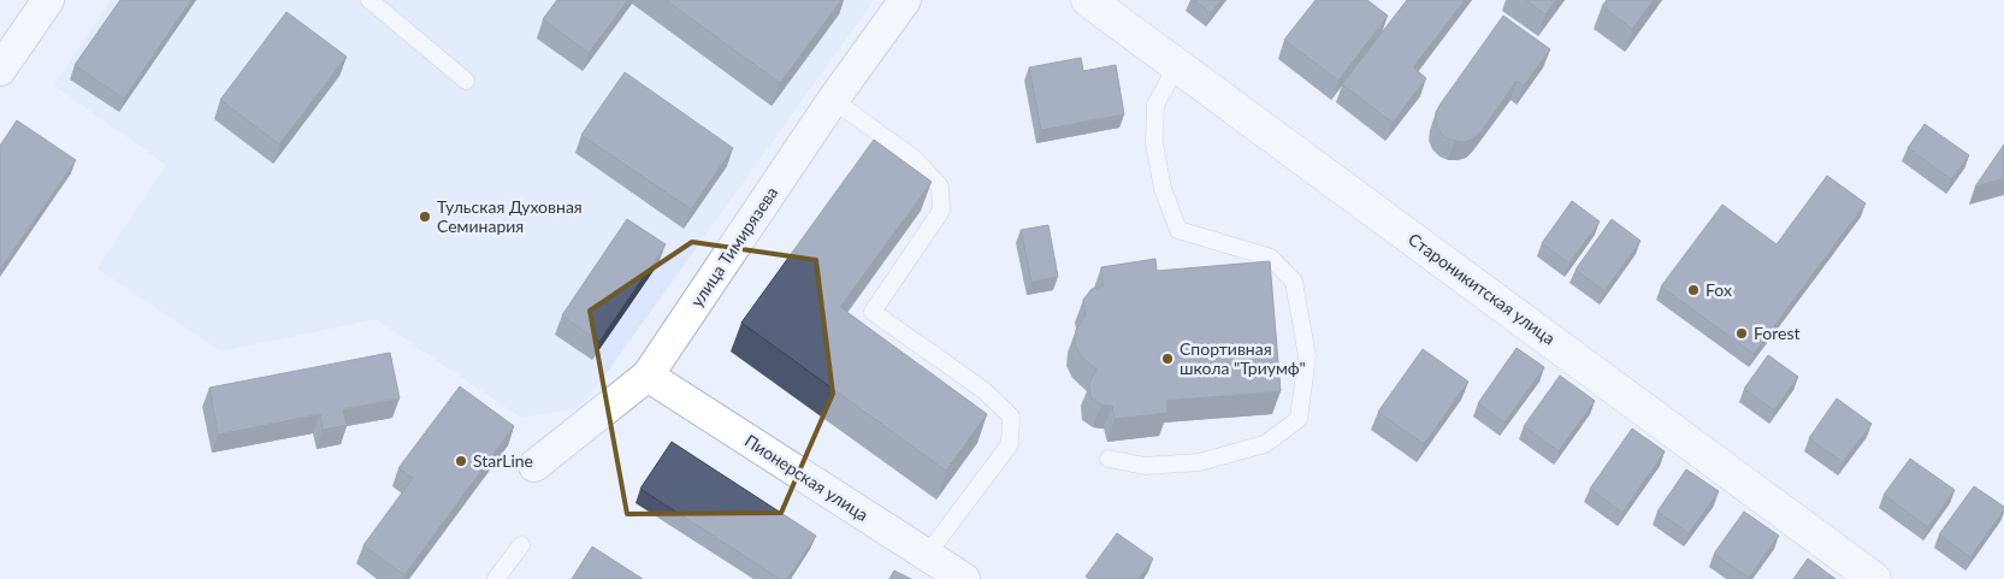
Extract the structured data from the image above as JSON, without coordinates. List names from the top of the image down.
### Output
{
  "streets": {
    "main road": ["Староникитская улица"],
    "street": ["улица Тимирязева", "Пионерская улица"]
  },
  "crossings": [
    ["улица Тимирязева", "Пионерская улица"]
  ],
  "places": [
    "Тульская Духовная Семинария",
    "Fox",
    "Forest",
    "Спортивная школа \"Триумф\"",
    "StarLine"
  ]
}
